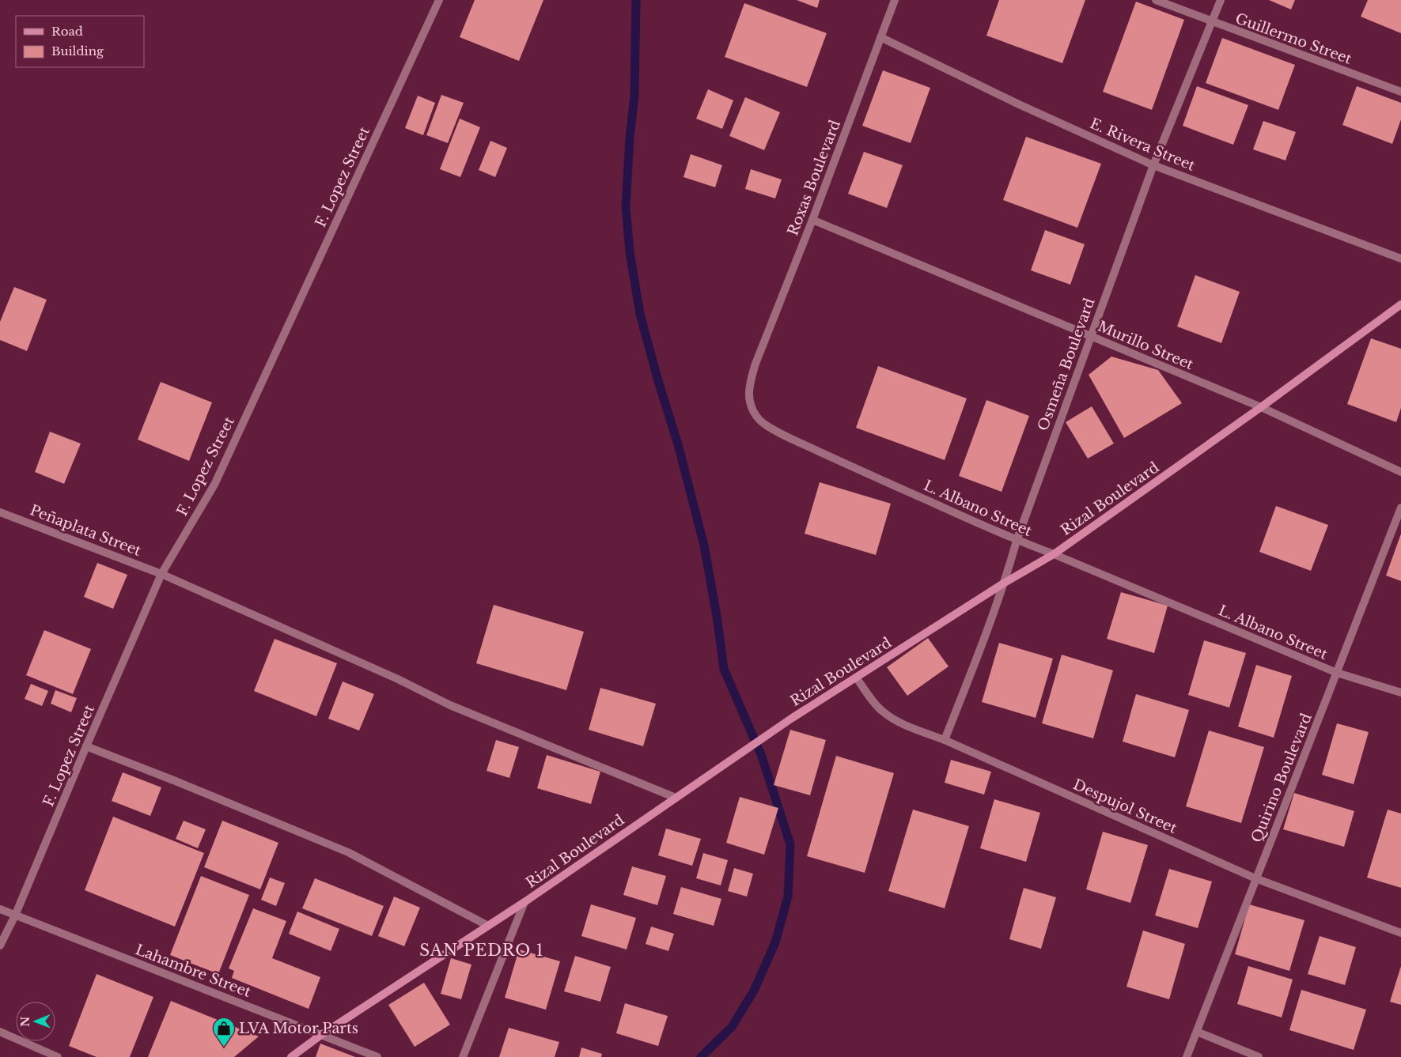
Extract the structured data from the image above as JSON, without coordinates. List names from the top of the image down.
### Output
{
  "streets": {
    "main road": ["Rizal Boulevard"],
    "street": [
      "Guillermo Street",
      "E. Rivera Street",
      "F. Lopez Street",
      "Roxas Boulevard",
      "Murillo Street",
      "Osmeña Boulevard",
      "L. Albano Street",
      "Peñaplata Street",
      "Quirino Boulevard",
      "Despujol Street",
      "Lahambre Street"
    ]
  },
  "crossings": [
    ["Guillermo Street", "Osmeña Boulevard"],
    ["E. Rivera Street", "Roxas Boulevard"],
    ["E. Rivera Street", "Osmeña Boulevard"],
    ["F. Lopez Street", "Peñaplata Street"],
    ["F. Lopez Street", "Lahambre Street"],
    ["Roxas Boulevard", "Murillo Street"],
    ["Roxas Boulevard", "L. Albano Street"],
    ["Murillo Street", "Osmeña Boulevard"],
    ["Murillo Street", "Rizal Boulevard"],
    ["Osmeña Boulevard", "Rizal Boulevard"],
    ["Osmeña Boulevard", "L. Albano Street"],
    ["Osmeña Boulevard", "Despujol Street"],
    ["Rizal Boulevard", "L. Albano Street"],
    ["Rizal Boulevard", "Peñaplata Street"],
    ["Rizal Boulevard", "Despujol Street"],
    ["Rizal Boulevard", "Lahambre Street"],
    ["L. Albano Street", "Quirino Boulevard"],
    ["Quirino Boulevard", "Despujol Street"]
  ],
  "districts": ["SAN PEDRO 1"],
  "places": {
    "shop": ["LVA Motor Parts"]
  },
  "legend": ["Road", "Building"],
  "north": "left"
}
